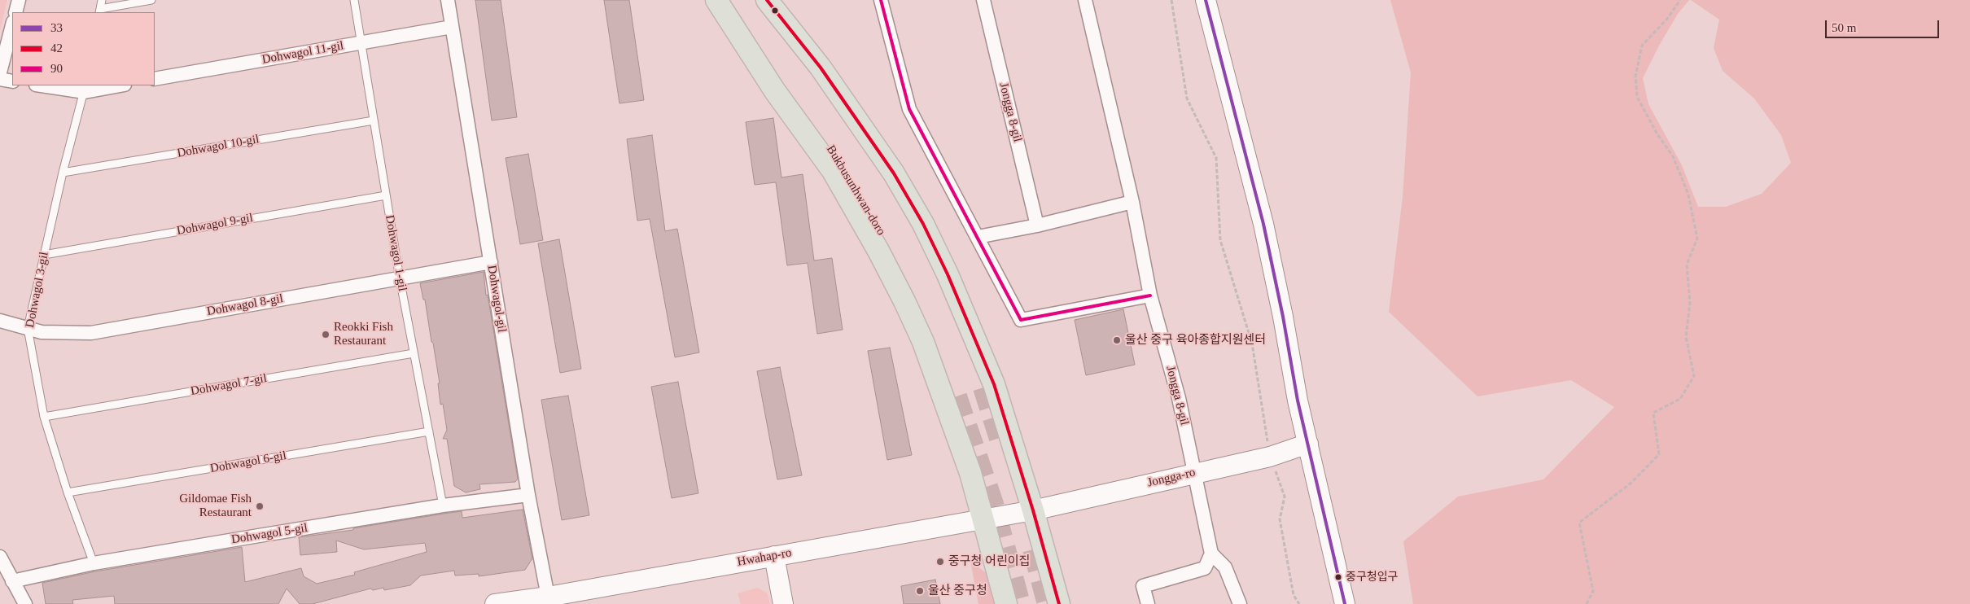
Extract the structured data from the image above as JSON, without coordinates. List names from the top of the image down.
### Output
{
  "streets": {
    "main road": ["Bukbusunhwan-doro", "Jongga-ro", "Hwahap-ro"],
    "street": [
      "Dohwagol 11-gil",
      "Jongga 8-gil",
      "Dohwagol-gil",
      "Dohwagol 8-gil",
      "Dohwagol 5-gil"
    ],
    "lane": [
      "Dohwagol 10-gil",
      "Dohwagol 9-gil",
      "Dohwagol 1-gil",
      "Dohwagol 3-gil",
      "Dohwagol 7-gil",
      "Dohwagol 6-gil"
    ]
  },
  "crossings": [
    ["Dohwagol 11-gil", "Dohwagol 1-gil"],
    ["Dohwagol 11-gil", "Dohwagol-gil"],
    ["Jongga 8-gil", "Jongga-ro"],
    ["Dohwagol 10-gil", "Dohwagol 1-gil"],
    ["Dohwagol 10-gil", "Dohwagol 3-gil"],
    ["Dohwagol 9-gil", "Dohwagol 1-gil"],
    ["Dohwagol 9-gil", "Dohwagol 3-gil"],
    ["Dohwagol 1-gil", "Dohwagol 8-gil"],
    ["Dohwagol 1-gil", "Dohwagol 7-gil"],
    ["Dohwagol 1-gil", "Dohwagol 6-gil"],
    ["Dohwagol 1-gil", "Dohwagol 5-gil"],
    ["Dohwagol 3-gil", "Dohwagol 8-gil"],
    ["Dohwagol 3-gil", "Dohwagol 7-gil"],
    ["Dohwagol 3-gil", "Dohwagol 6-gil"],
    ["Dohwagol 3-gil", "Dohwagol 5-gil"],
    ["Dohwagol-gil", "Dohwagol 8-gil"],
    ["Dohwagol-gil", "Dohwagol 5-gil"],
    ["Dohwagol-gil", "Hwahap-ro"],
    ["Jongga-ro", "Hwahap-ro"]
  ],
  "places": [
    "Reokki Fish Restaurant",
    "울산 중구 육아종합지원센터",
    "Gildomae Fish Restaurant",
    "중구청 어린이집",
    "중구청입구",
    "울산 중구청"
  ],
  "lines": ["transit line 33", "transit line 42", "transit line 90"],
  "legend": ["33", "42", "90"],
  "scale_bar": "50 m"
}
